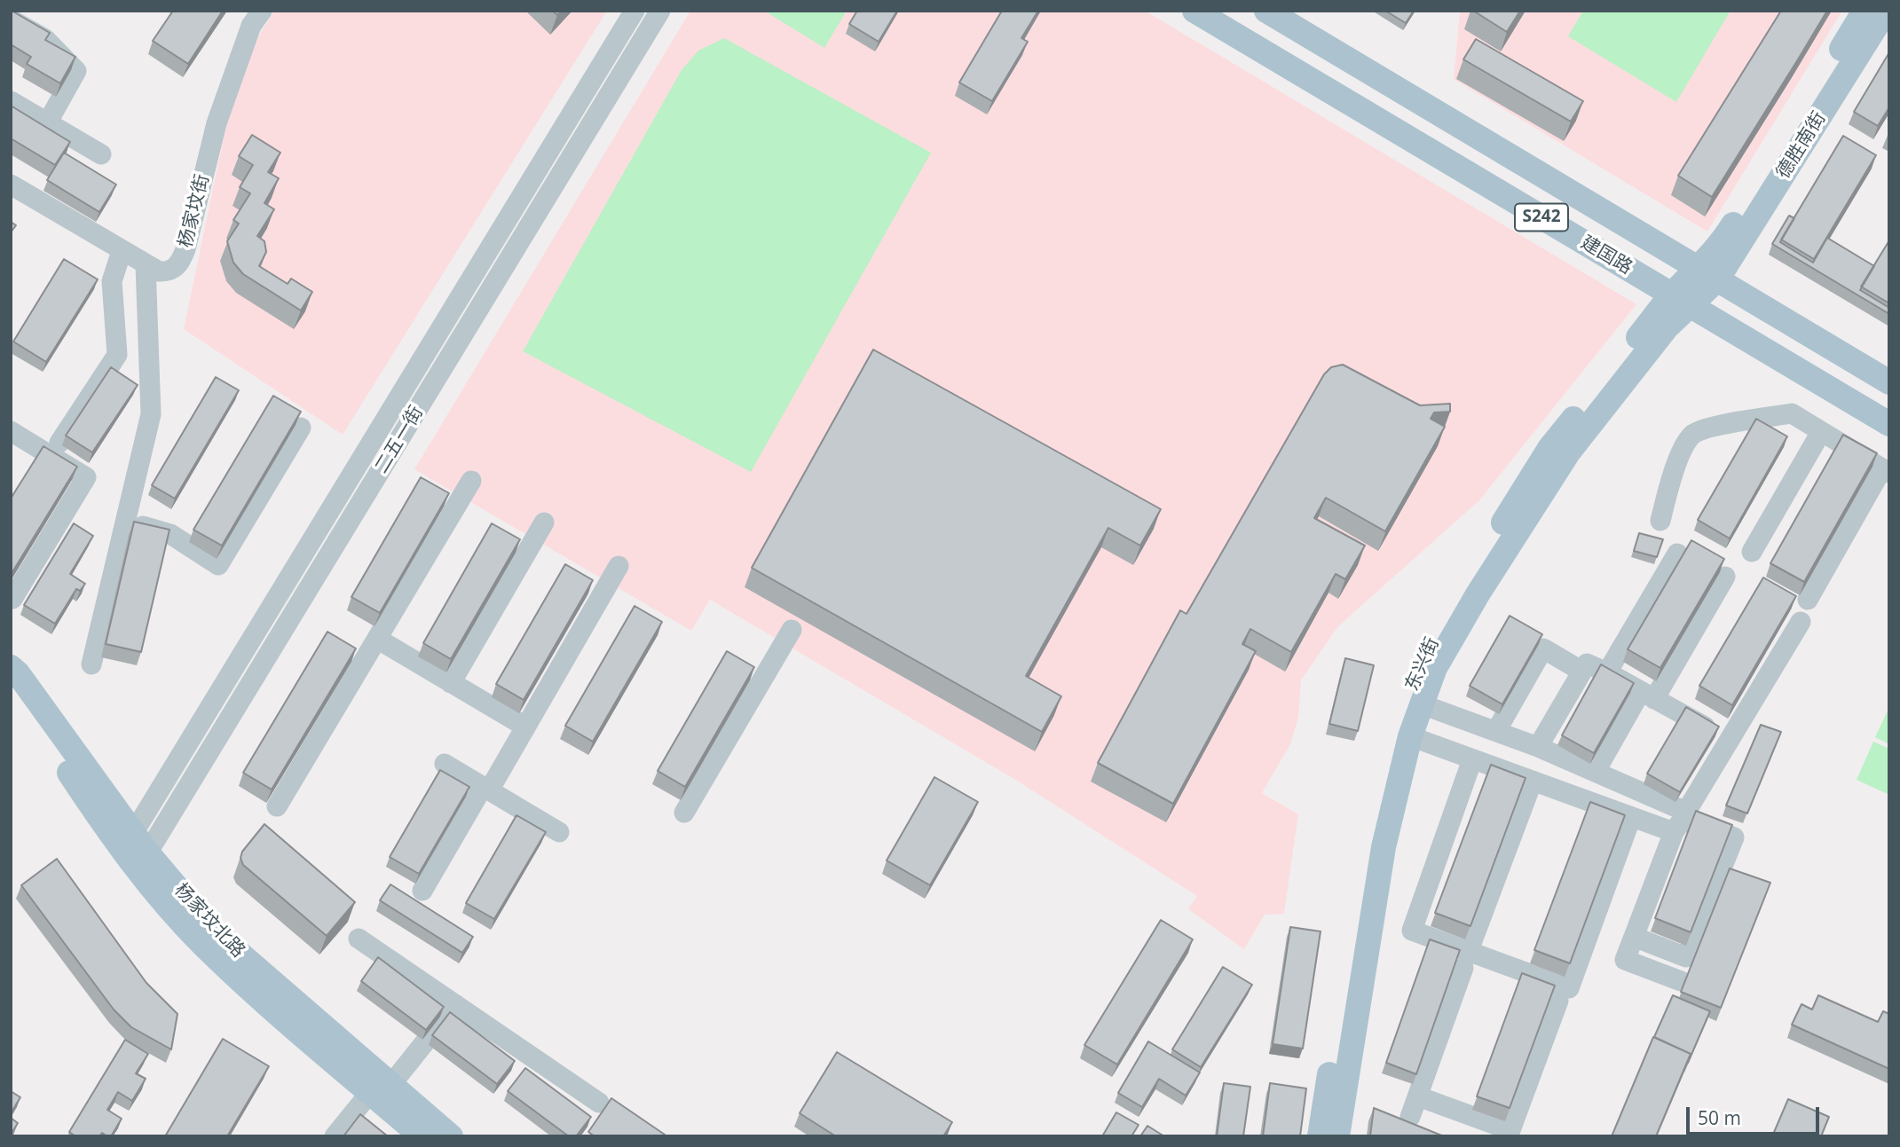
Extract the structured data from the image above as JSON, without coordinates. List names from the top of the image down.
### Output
{
  "streets": {
    "main road": [
      "德胜南街",
      "S242",
      "建国路",
      "东兴街",
      "杨家坟北路"
    ],
    "street": ["杨家坟街", "二五一街"]
  },
  "crossings": [
    ["德胜南街", "建国路"],
    ["德胜南街", "东兴街"],
    ["建国路", "东兴街"],
    ["二五一街", "杨家坟北路"]
  ],
  "scale_bar": "50 m"
}
